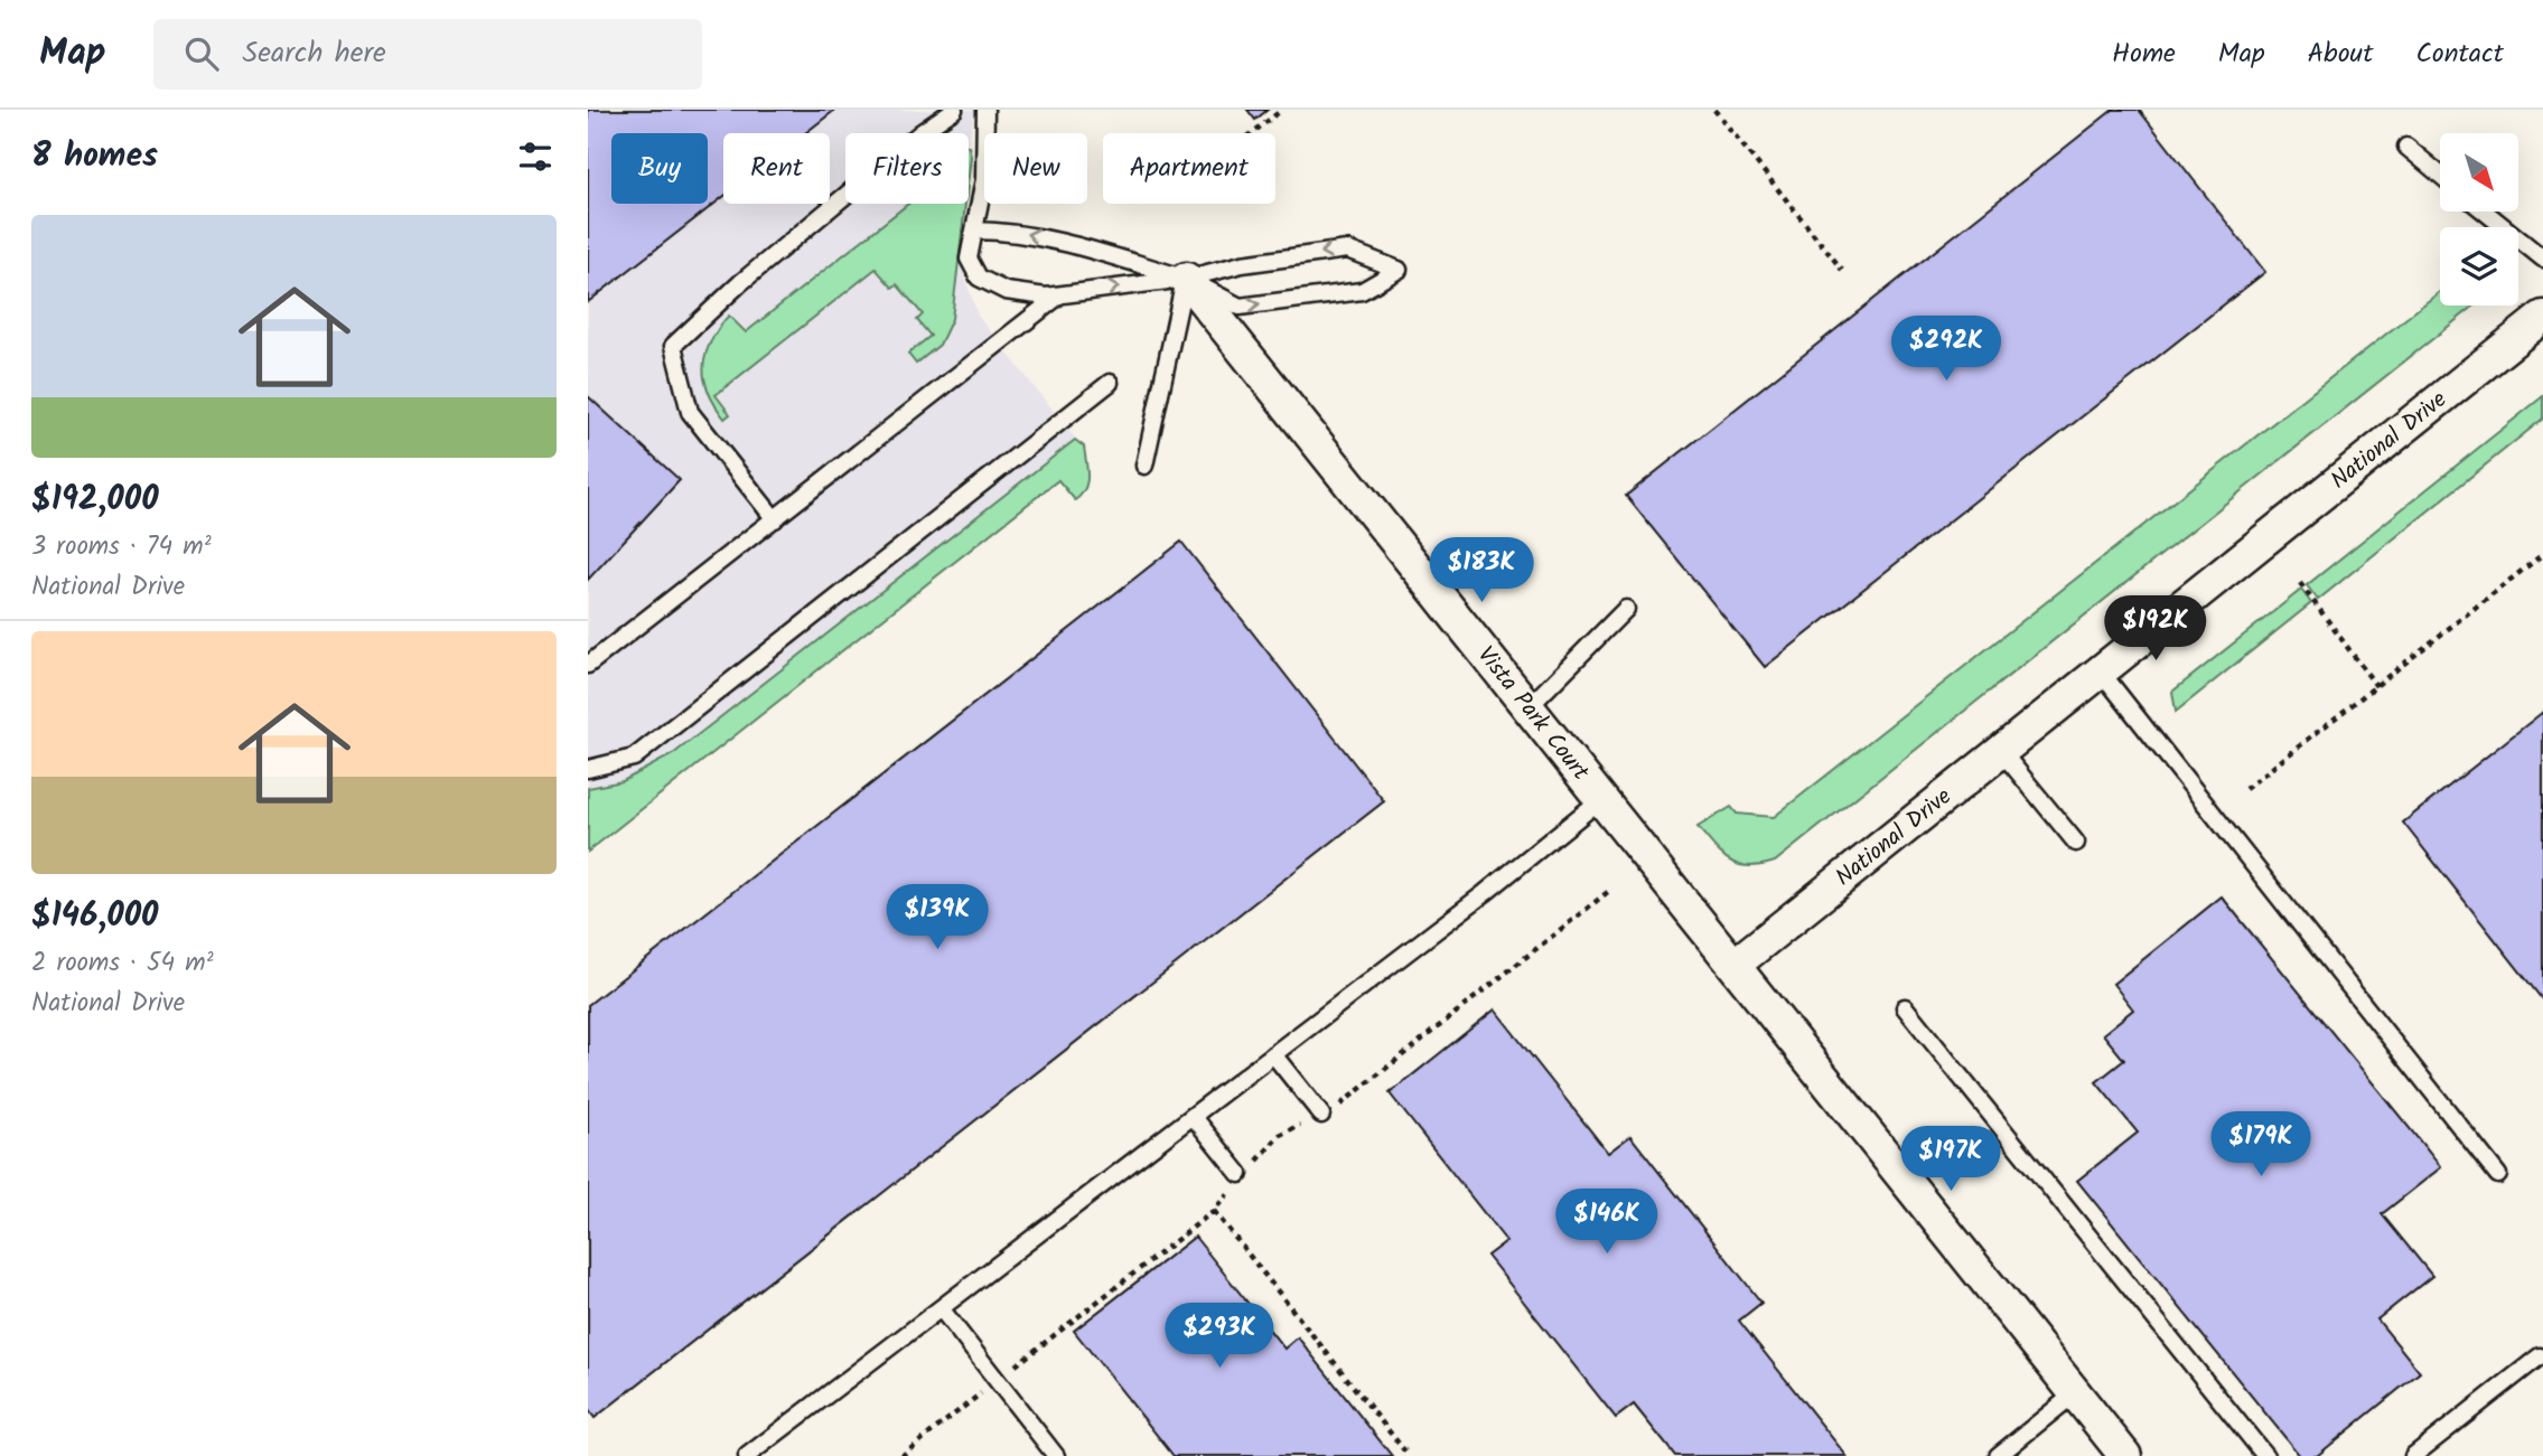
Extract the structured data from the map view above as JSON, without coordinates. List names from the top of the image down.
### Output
{
  "streets": {
    "street": ["National Drive", "Vista Park Court"]
  },
  "crossings": [
    ["National Drive", "Vista Park Court"]
  ],
  "north": "bottom right",
  "page": {
    "header": "Map",
    "search": "Search here",
    "nav": [
      "Home",
      "Map",
      "About",
      "Contact"
    ],
    "heading": "8 homes",
    "chip": [
      "Buy",
      "Rent",
      "Filters",
      "New",
      "Apartment"
    ],
    "list": [
      {
        "name": "$192,000",
        "note": "3 rooms · 74 m² · National Drive"
      },
      {
        "name": "$146,000",
        "note": "2 rooms · 54 m² · National Drive"
      }
    ],
    "price": [
      "$292K",
      "$183K",
      "$192K",
      "$139K",
      "$179K",
      "$197K",
      "$146K",
      "$293K"
    ]
  }
}
